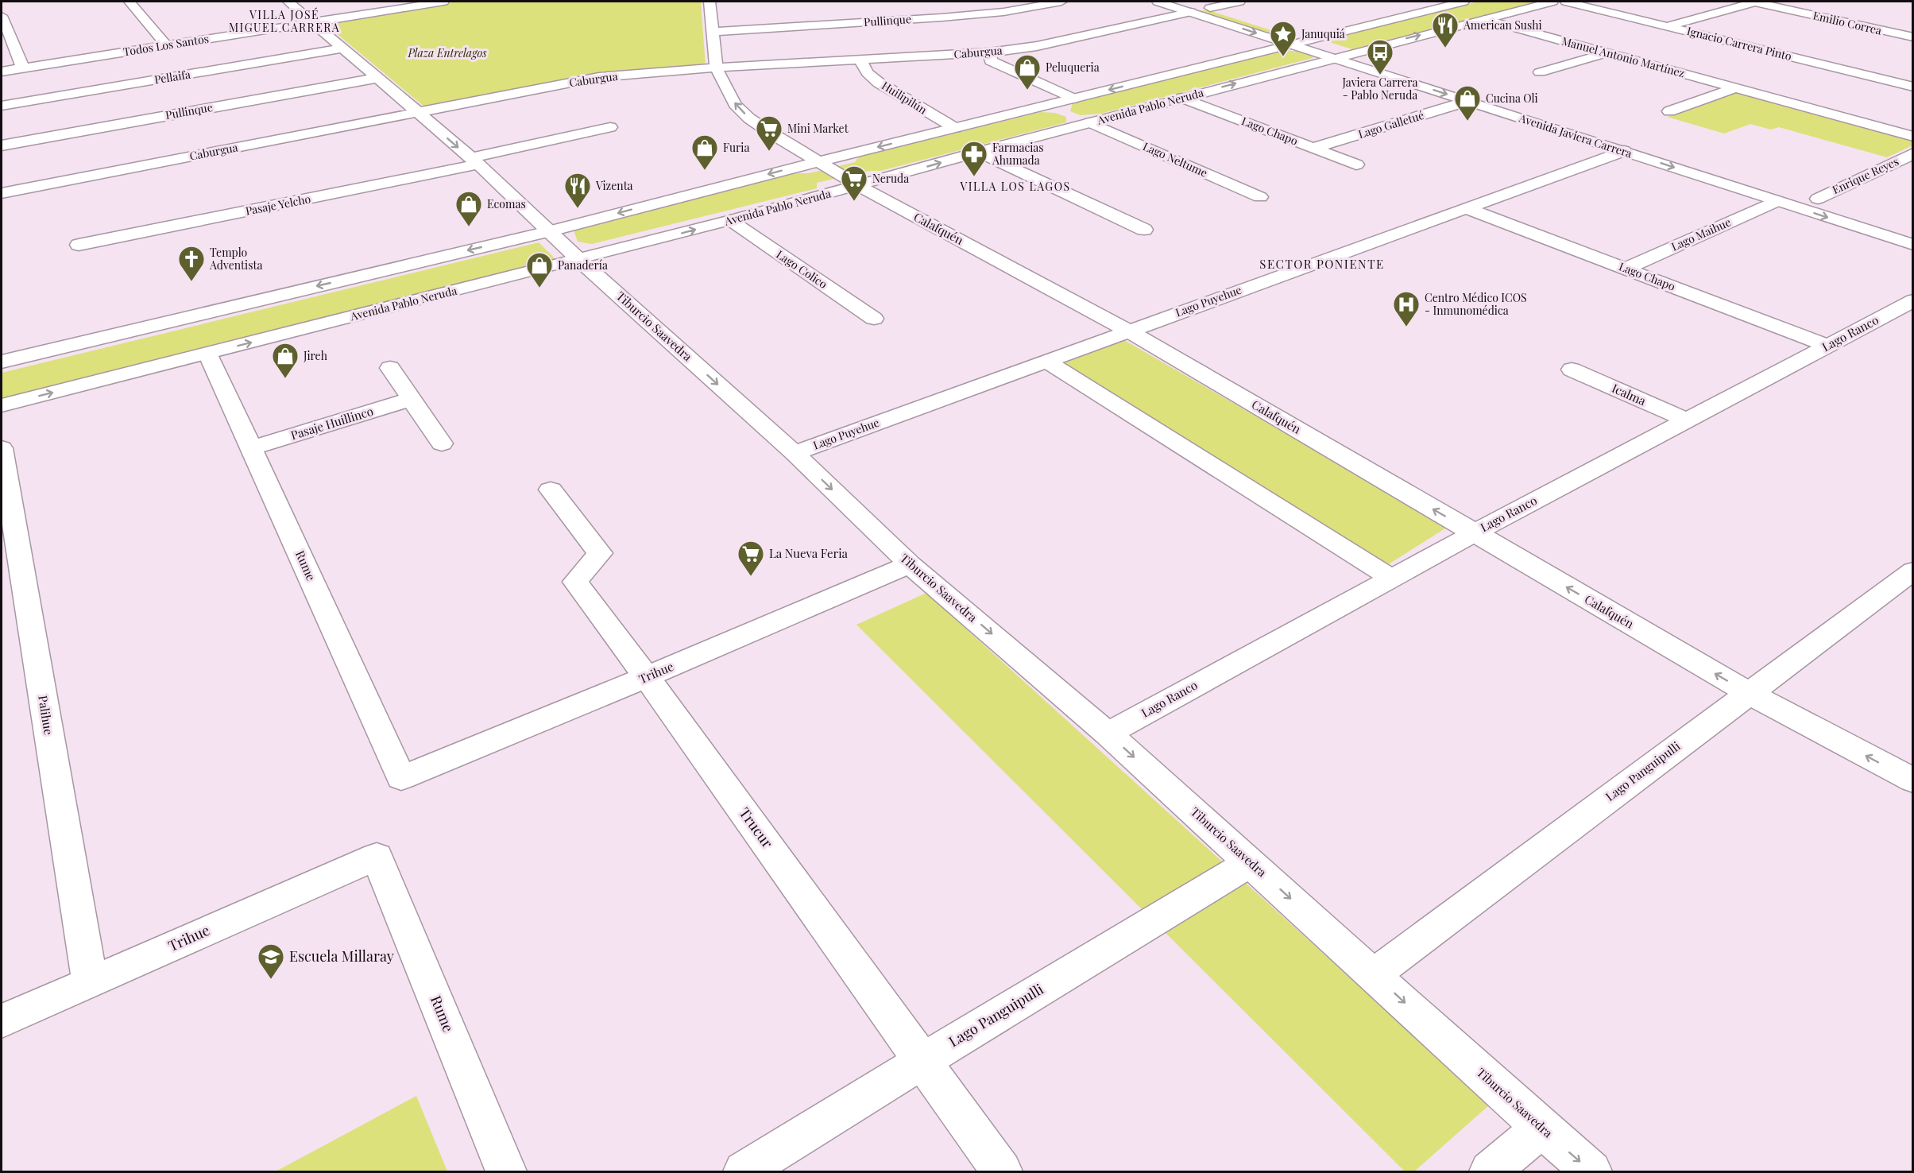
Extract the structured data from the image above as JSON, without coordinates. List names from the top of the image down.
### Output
{
  "streets": {
    "street": [
      "Pullinque",
      "Emilio Correa",
      "Ignacio Carrera Pinto",
      "Todos Los Santos",
      "Caburgua",
      "Manuel Antonio Martínez",
      "Pellaifa",
      "Huilipilún",
      "Avenida Pablo Neruda",
      "Lago Galletué",
      "Lago Chapo",
      "Avenida Javiera Carrera",
      "Lago Neltume",
      "Enrique Reyes",
      "Pasaje Yelcho",
      "Calafquén",
      "Lago Maihue",
      "Lago Colico",
      "Lago Puyehue",
      "Tiburcio Saavedra",
      "Lago Ranco",
      "Icalma",
      "Pasaje Huillinco",
      "Rume",
      "Trihue",
      "Palihue",
      "Lago Panguipulli",
      "Trucur"
    ]
  },
  "crossings": [
    ["Pullinque", "Calafquén"],
    ["Pullinque", "Tiburcio Saavedra"],
    ["Todos Los Santos", "Tiburcio Saavedra"],
    ["Caburgua", "Huilipilún"],
    ["Caburgua", "Avenida Javiera Carrera"],
    ["Caburgua", "Calafquén"],
    ["Caburgua", "Tiburcio Saavedra"],
    ["Manuel Antonio Martínez", "Avenida Pablo Neruda"],
    ["Pellaifa", "Tiburcio Saavedra"],
    ["Avenida Pablo Neruda", "Lago Chapo"],
    ["Avenida Pablo Neruda", "Avenida Javiera Carrera"],
    ["Avenida Pablo Neruda", "Lago Neltume"],
    ["Avenida Pablo Neruda", "Calafquén"],
    ["Avenida Pablo Neruda", "Lago Colico"],
    ["Avenida Pablo Neruda", "Tiburcio Saavedra"],
    ["Avenida Pablo Neruda", "Rume"],
    ["Lago Galletué", "Lago Chapo"],
    ["Lago Galletué", "Avenida Javiera Carrera"],
    ["Lago Chapo", "Lago Maihue"],
    ["Lago Chapo", "Lago Puyehue"],
    ["Lago Chapo", "Lago Ranco"],
    ["Avenida Javiera Carrera", "Enrique Reyes"],
    ["Avenida Javiera Carrera", "Lago Maihue"],
    ["Avenida Javiera Carrera", "Lago Puyehue"],
    ["Pasaje Yelcho", "Tiburcio Saavedra"],
    ["Calafquén", "Lago Puyehue"],
    ["Calafquén", "Lago Ranco"],
    ["Calafquén", "Lago Panguipulli"],
    ["Lago Puyehue", "Tiburcio Saavedra"],
    ["Tiburcio Saavedra", "Lago Ranco"],
    ["Tiburcio Saavedra", "Trihue"],
    ["Tiburcio Saavedra", "Lago Panguipulli"],
    ["Lago Ranco", "Icalma"],
    ["Pasaje Huillinco", "Rume"],
    ["Rume", "Trihue"],
    ["Trihue", "Palihue"],
    ["Trihue", "Trucur"],
    ["Lago Panguipulli", "Trucur"]
  ],
  "one_way": ["Tiburcio Saavedra"],
  "districts": ["VILLA JOSÉ MIGUEL CARRERA", "VILLA LOS LAGOS", "SECTOR PONIENTE"],
  "parks": ["Plaza Entrelagos"],
  "places": {
    "restaurant": ["American Sushi", "Vizenta"],
    "place": ["Januquiá"],
    "bus stop": ["Javiera Carrera - Pablo Neruda"],
    "shop": [
      "Peluqueria",
      "Cucina Oli",
      "Furia",
      "Ecomas",
      "Panadería",
      "Jireh"
    ],
    "supermarket": ["Mini Market", "Neruda", "La Nueva Feria"],
    "pharmacy": ["Farmacias Ahumada"],
    "church": ["Templo Adventista"],
    "hospital": ["Centro Médico ICOS - Inmunomédica"],
    "school or university": ["Escuela Millaray"]
  }
}
